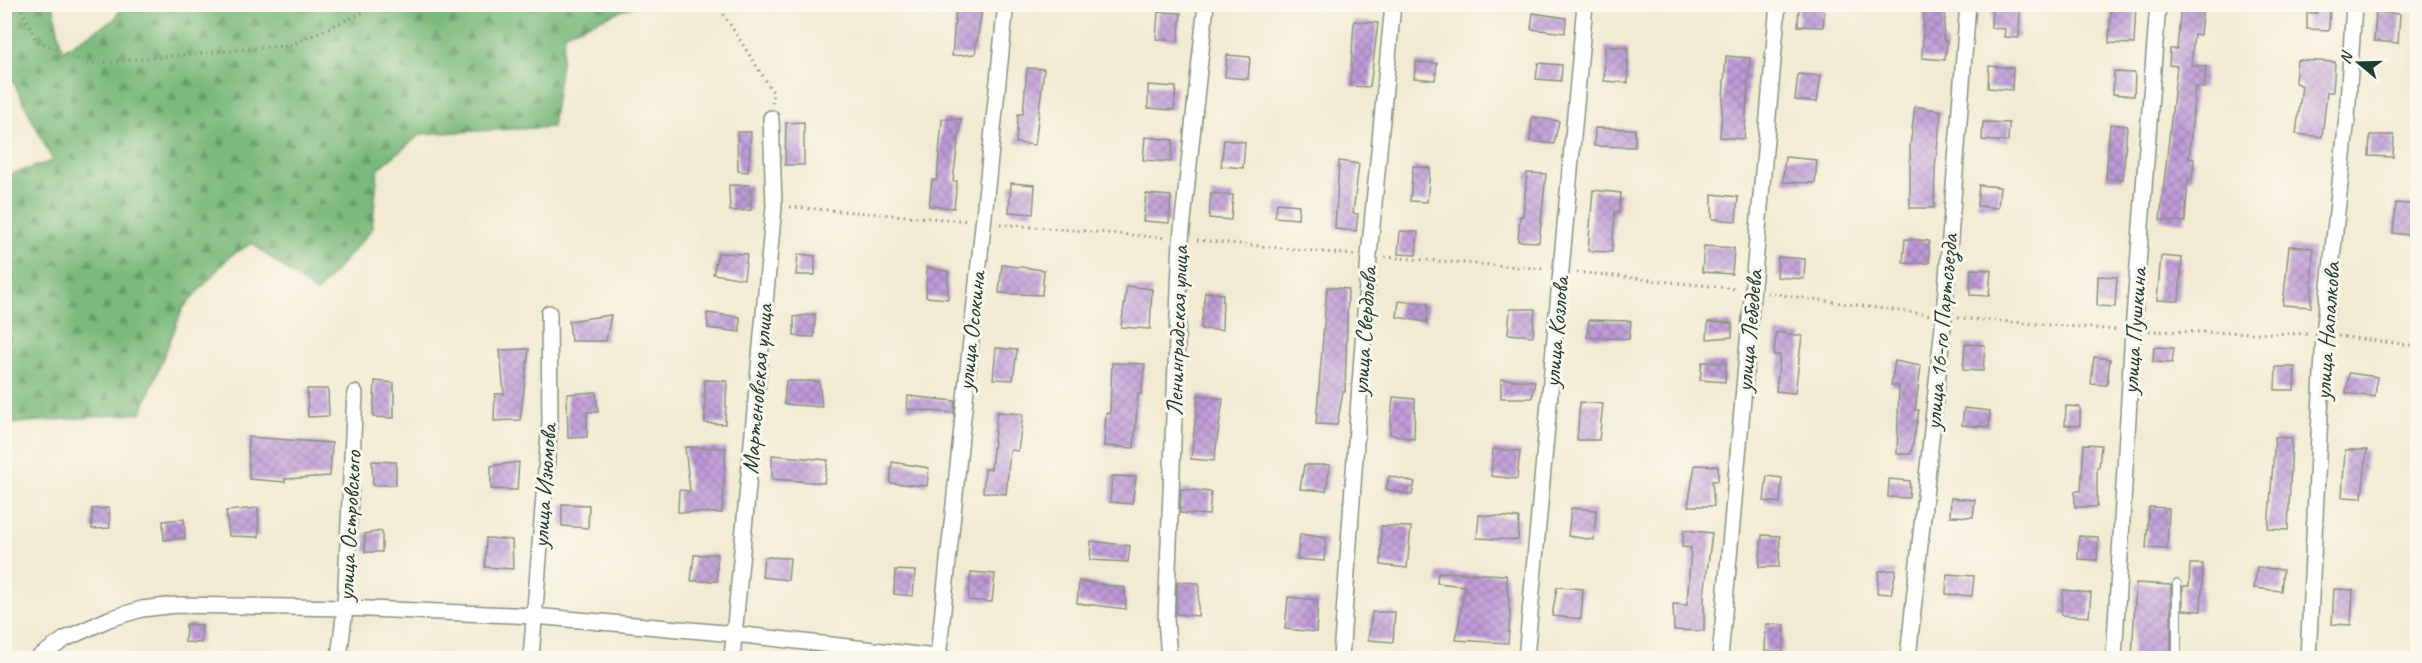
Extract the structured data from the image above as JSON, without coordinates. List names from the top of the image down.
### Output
{
  "streets": {
    "street": [
      "улица Осокина",
      "Ленинградская улица",
      "улица Свердлова",
      "улица Лебедева",
      "улица Пушкина",
      "улица Напалкова",
      "улица Козлова",
      "улица 16-го Партсъезда",
      "Мартеновская улица",
      "улица Изюмова",
      "улица Островского"
    ]
  },
  "north": "left"
}
